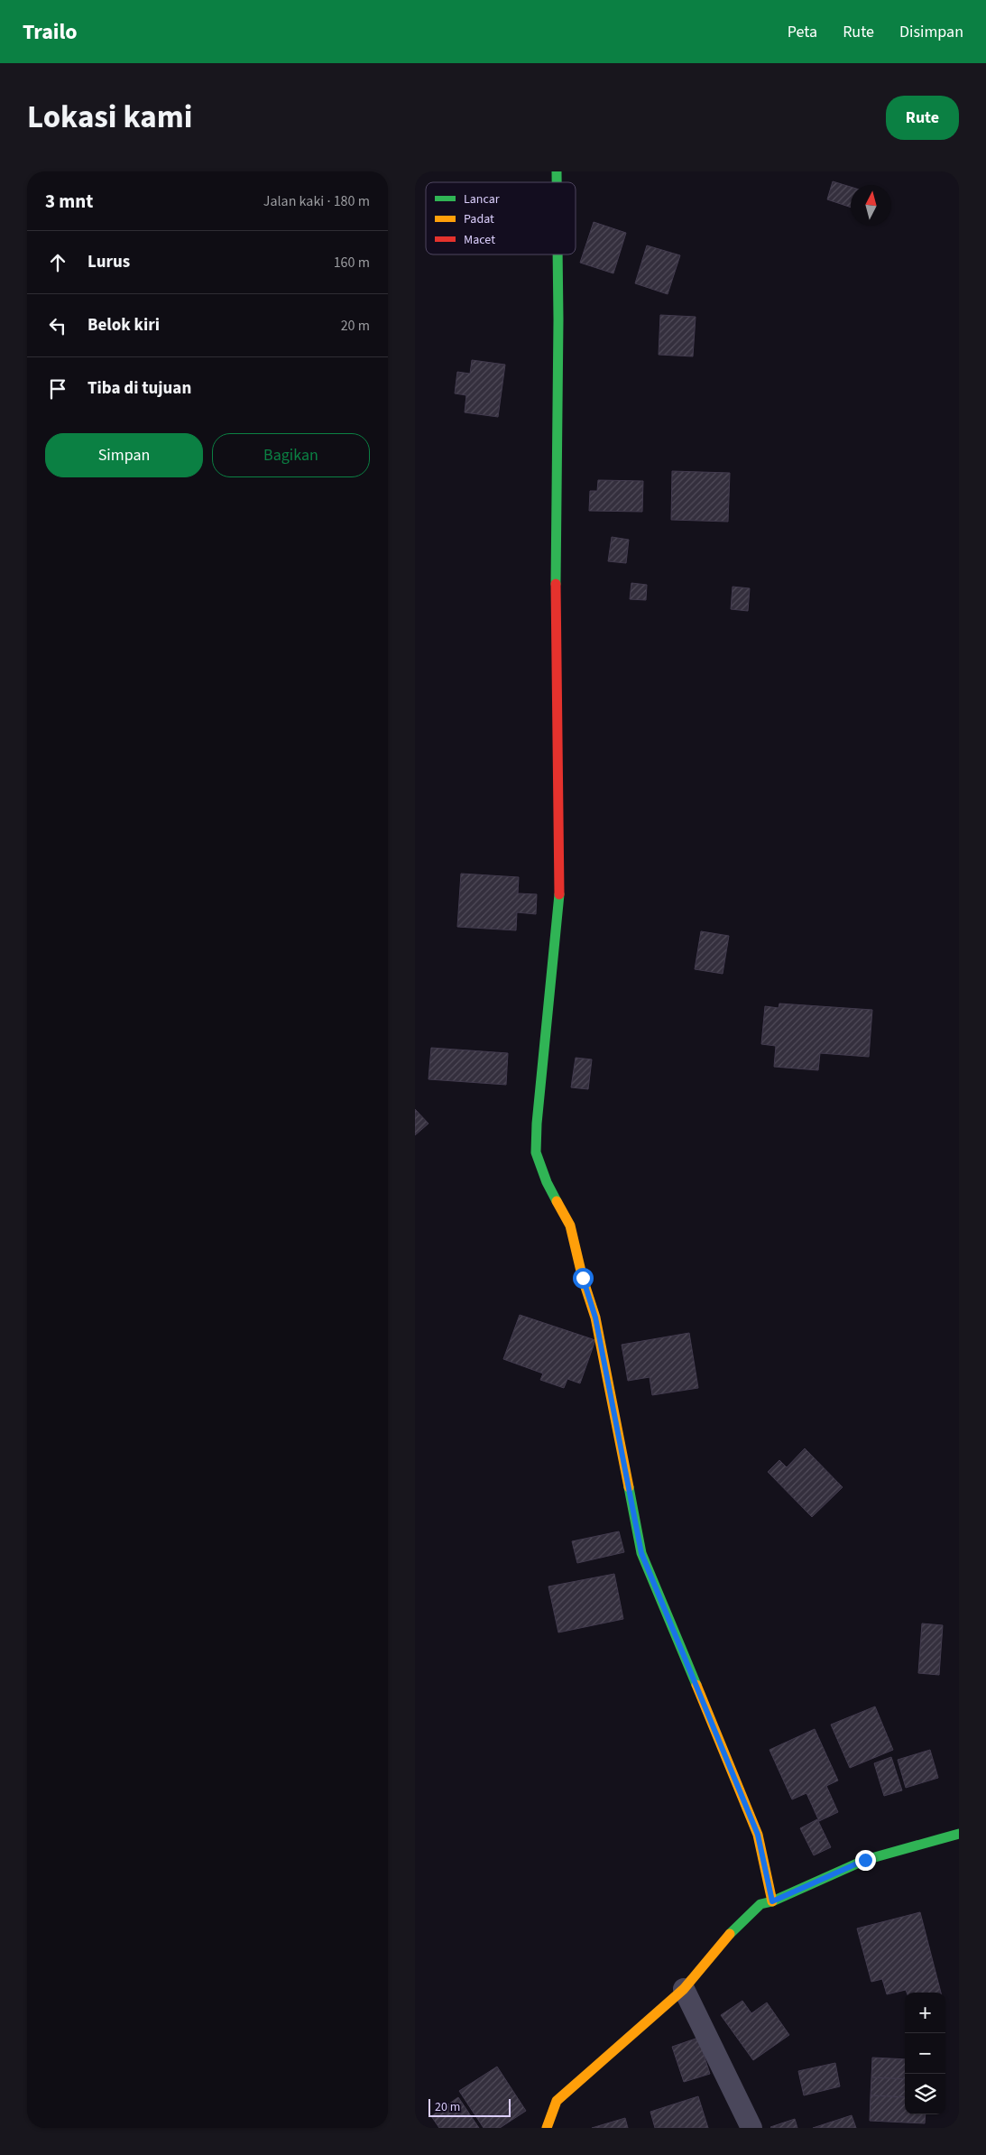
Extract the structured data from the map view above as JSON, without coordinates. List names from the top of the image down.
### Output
{
  "legend": ["Lancar", "Padat", "Macet"],
  "scale_bar": "20 m",
  "north": "top",
  "page": {
    "header": "Trailo",
    "nav": ["Peta", "Rute", "Disimpan"],
    "title": "Lokasi kami",
    "buttons": [
      "Rute",
      ["Simpan", "Bagikan"]
    ],
    "heading": ["3 mnt", "Jalan kaki · 180 m"],
    "list": [
      ["Lurus", "160 m"],
      ["Belok kiri", "20 m"],
      "Tiba di tujuan"
    ],
    "map_buttons": ["+", "−"],
    "scale": "20 m"
  }
}
